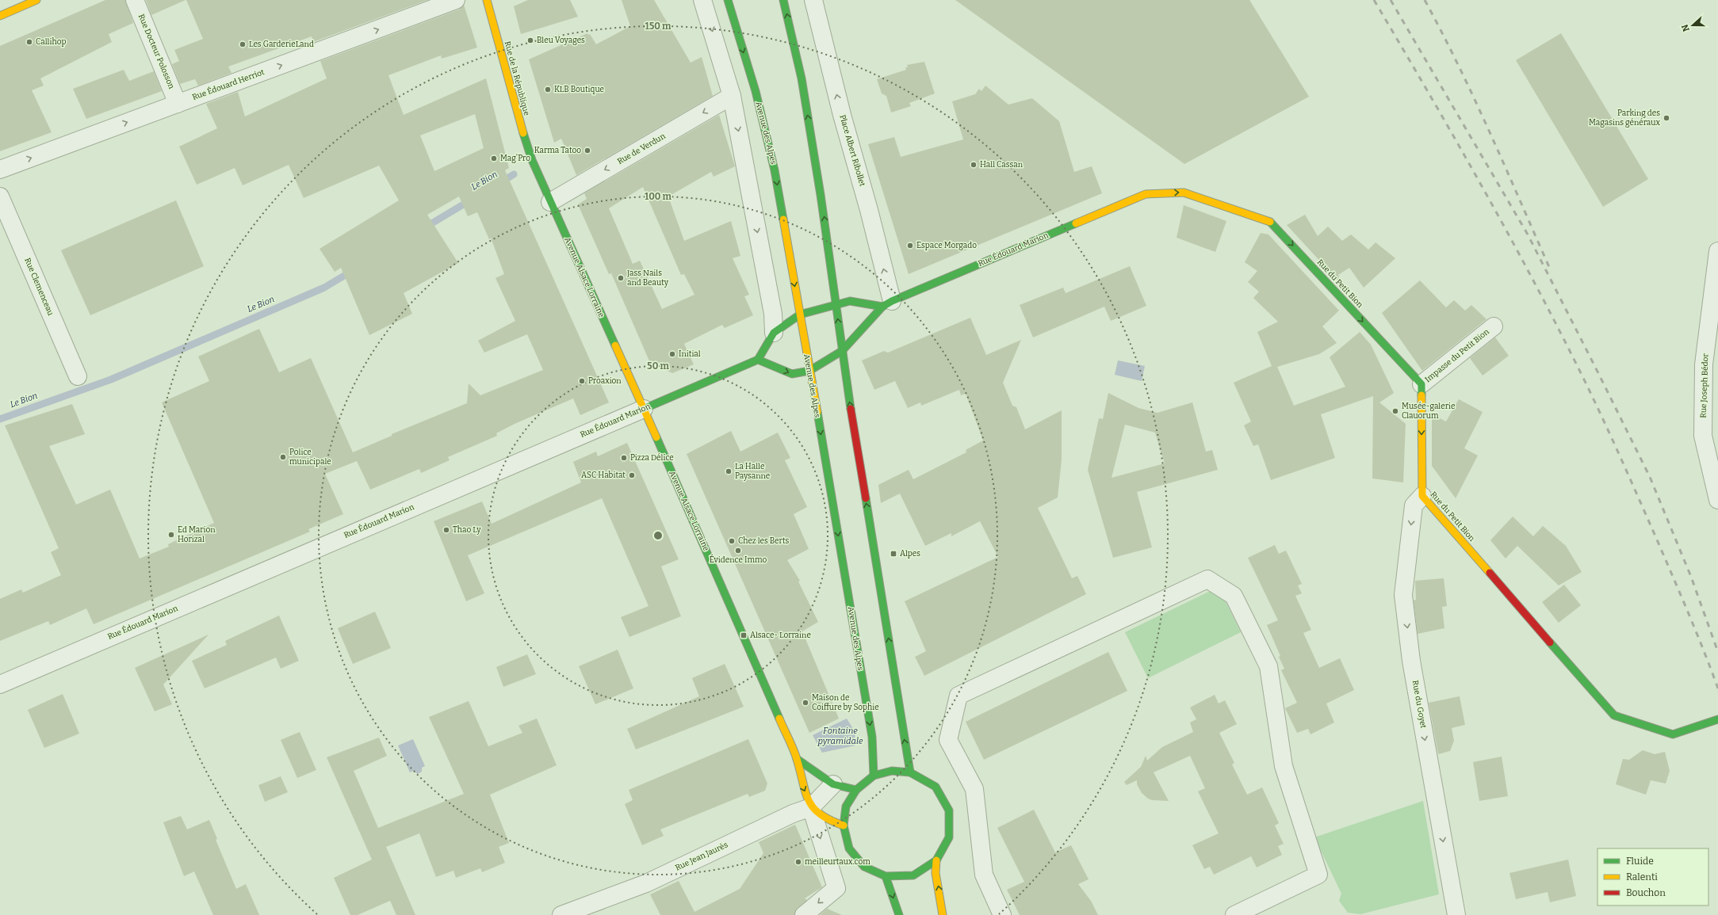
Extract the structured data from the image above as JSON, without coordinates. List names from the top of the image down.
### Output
{
  "streets": {
    "street": [
      "Rue Docteur Polosson",
      "Rue de la République",
      "Rue Édouard Herriot",
      "Avenue des Alpes",
      "Rue de Verdun",
      "Place Albert Ribollet",
      "Rue Édouard Marion",
      "Avenue Alsace Lorraine",
      "Rue du Petit Bion",
      "Rue Clemenceau",
      "Impasse du Petit Bion",
      "Rue Joseph Bédor",
      "Rue du Goyet",
      "Rue Jean Jaurès"
    ]
  },
  "crossings": [
    ["Rue Docteur Polosson", "Rue Édouard Herriot"],
    ["Rue de la République", "Avenue Alsace Lorraine"],
    ["Avenue des Alpes", "Rue Édouard Marion"],
    ["Avenue des Alpes", "Avenue Alsace Lorraine"],
    ["Rue de Verdun", "Avenue Alsace Lorraine"],
    ["Place Albert Ribollet", "Rue Édouard Marion"],
    ["Rue Édouard Marion", "Avenue Alsace Lorraine"],
    ["Rue Édouard Marion", "Rue du Petit Bion"],
    ["Avenue Alsace Lorraine", "Rue Jean Jaurès"],
    ["Rue du Petit Bion", "Impasse du Petit Bion"],
    ["Rue du Petit Bion", "Rue du Goyet"]
  ],
  "one_way": [
    "Rue Édouard Herriot",
    "Rue de Verdun",
    "Rue du Petit Bion",
    "Rue du Goyet"
  ],
  "water": ["Le Bion", "Fontaine pyramidale"],
  "places": {
    "other": [
      "Bleu Voyages",
      "Callihop",
      "Les GarderieLand",
      "KLB Boutique",
      "Parking des Magasins généraux",
      "Karma Tatoo",
      "Mag'Pro",
      "Hall Cassan",
      "Espace Morgado",
      "Jass Nails and Beauty",
      "Initial",
      "Proaxion",
      "Musée-galerie Clauorum",
      "Police municipale",
      "Pizza Délice",
      "La Halle Paysanne",
      "ASC Habitat",
      "Thao Ly",
      "Ed Marion Horizal",
      "Chez les Berts",
      "Évidence Immo",
      "Maison de Coiffure by Sophie",
      "meilleurtaux.com"
    ],
    "transit": ["Alpes", "Alsace- Lorraine"]
  },
  "legend": ["Fluide", "Ralenti", "Bouchon"],
  "north": "left",
  "rings": ["150 m", "100 m", "50 m"]
}
